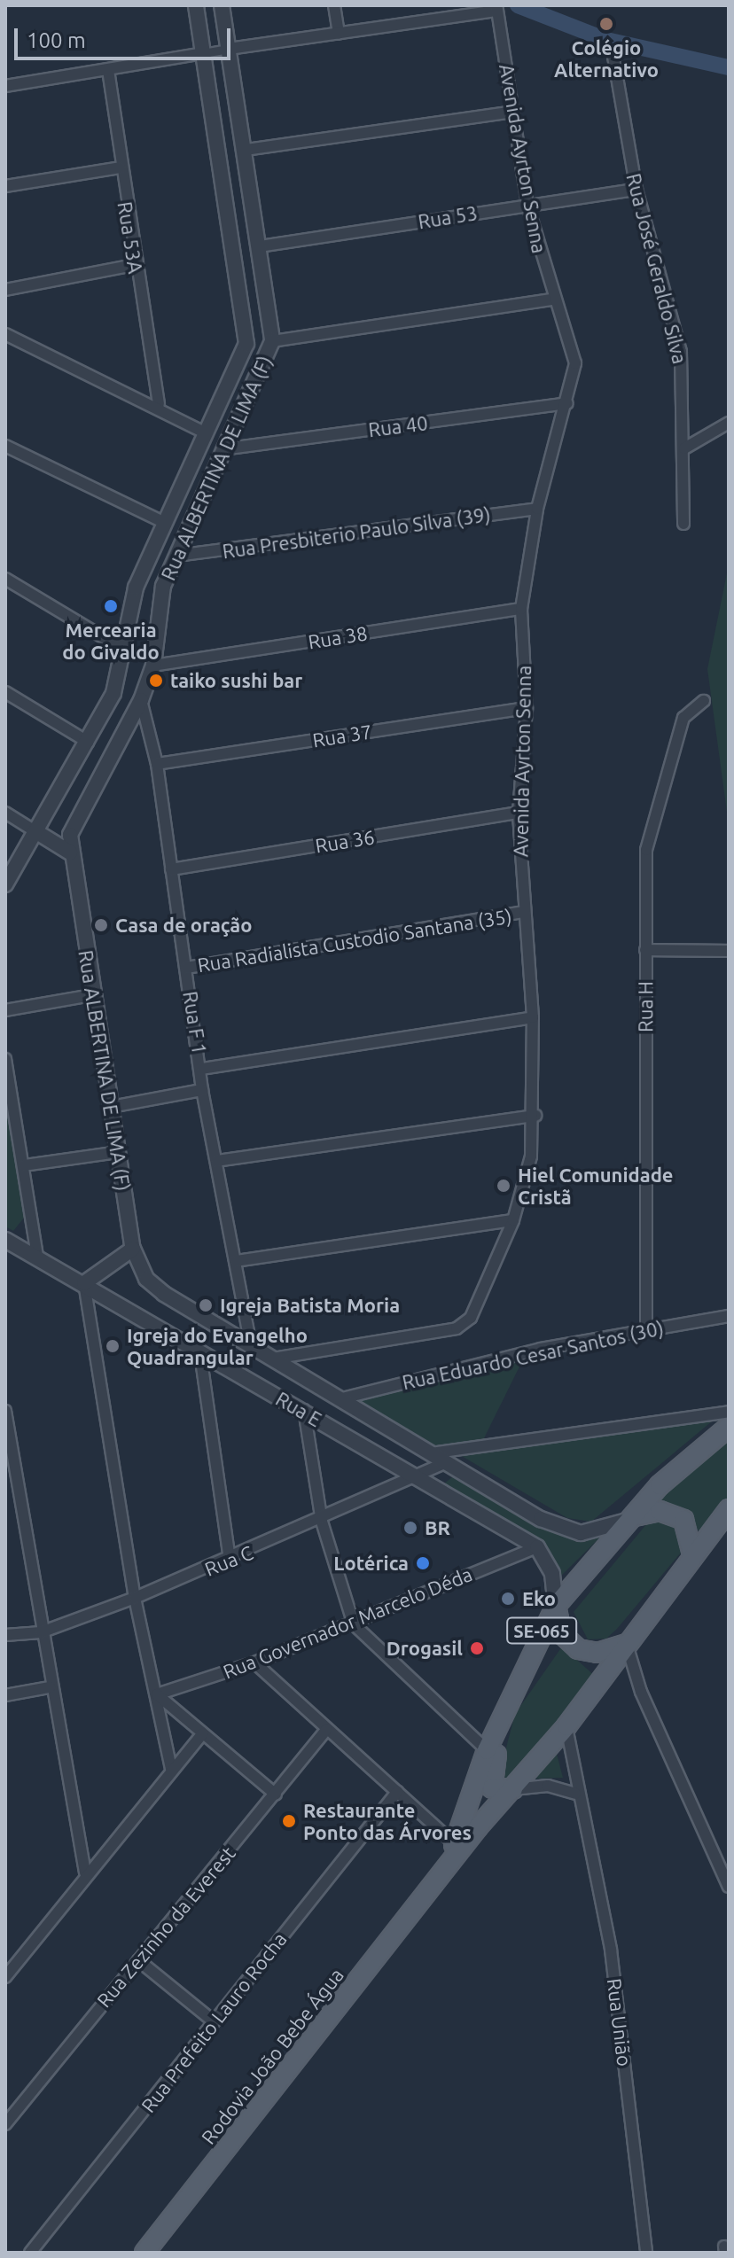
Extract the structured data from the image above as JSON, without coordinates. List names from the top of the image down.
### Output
{
  "streets": {
    "main road": ["SE-065", "Rodovia João Bebe Água"],
    "street": [
      "Avenida Ayrton Senna",
      "Rua 53",
      "Rua 53A",
      "Rua José Geraldo Silva",
      "Rua 40",
      "Rua ALBERTINA DE LIMA (F)",
      "Rua Presbiterio Paulo Silva (39)",
      "Rua 38",
      "Rua 37",
      "Rua 36",
      "Rua Radialista Custodio Santana (35)",
      "Rua H",
      "Rua F 1",
      "Rua Eduardo Cesar Santos (30)",
      "Rua E",
      "Rua C",
      "Rua Governador Marcelo Déda",
      "Rua Zezinho da Everest",
      "Rua Prefeito Lauro Rocha",
      "Rua União"
    ]
  },
  "crossings": [
    ["Avenida Ayrton Senna", "Rua 53"],
    ["Avenida Ayrton Senna", "Rua 40"],
    ["Avenida Ayrton Senna", "Rua Presbiterio Paulo Silva (39)"],
    ["Avenida Ayrton Senna", "Rua 38"],
    ["Avenida Ayrton Senna", "Rua 37"],
    ["Avenida Ayrton Senna", "Rua 36"],
    ["Avenida Ayrton Senna", "Rua Radialista Custodio Santana (35)"],
    ["Avenida Ayrton Senna", "Rua E"],
    ["Rua 53", "Rua José Geraldo Silva"],
    ["Rua 53", "Rua ALBERTINA DE LIMA (F)"],
    ["Rua 40", "Rua ALBERTINA DE LIMA (F)"],
    ["Rua ALBERTINA DE LIMA (F)", "Rua Presbiterio Paulo Silva (39)"],
    ["Rua ALBERTINA DE LIMA (F)", "Rua 38"],
    ["Rua ALBERTINA DE LIMA (F)", "Rua F 1"],
    ["Rua ALBERTINA DE LIMA (F)", "Rua E"],
    ["Rua 37", "Rua F 1"],
    ["Rua 36", "Rua F 1"],
    ["Rua Radialista Custodio Santana (35)", "Rua F 1"],
    ["Rua H", "Rua Eduardo Cesar Santos (30)"],
    ["Rua F 1", "Rua E"],
    ["Rua Eduardo Cesar Santos (30)", "Rua E"],
    ["Rua E", "Rua C"],
    ["Rua E", "Rua Governador Marcelo Déda"],
    ["Rua E", "SE-065"],
    ["SE-065", "Rua União"],
    ["SE-065", "Rodovia João Bebe Água"]
  ],
  "places": [
    "Colégio Alternativo",
    "Mercearia do Givaldo",
    "taiko sushi bar",
    "Casa de oração",
    "Hiel Comunidade Cristã",
    "Igreja Batista Moria",
    "Igreja do Evangelho Quadrangular",
    "BR",
    "Lotérica",
    "Eko",
    "Drogasil",
    "Restaurante Ponto das Árvores"
  ],
  "scale_bar": "100 m"
}
